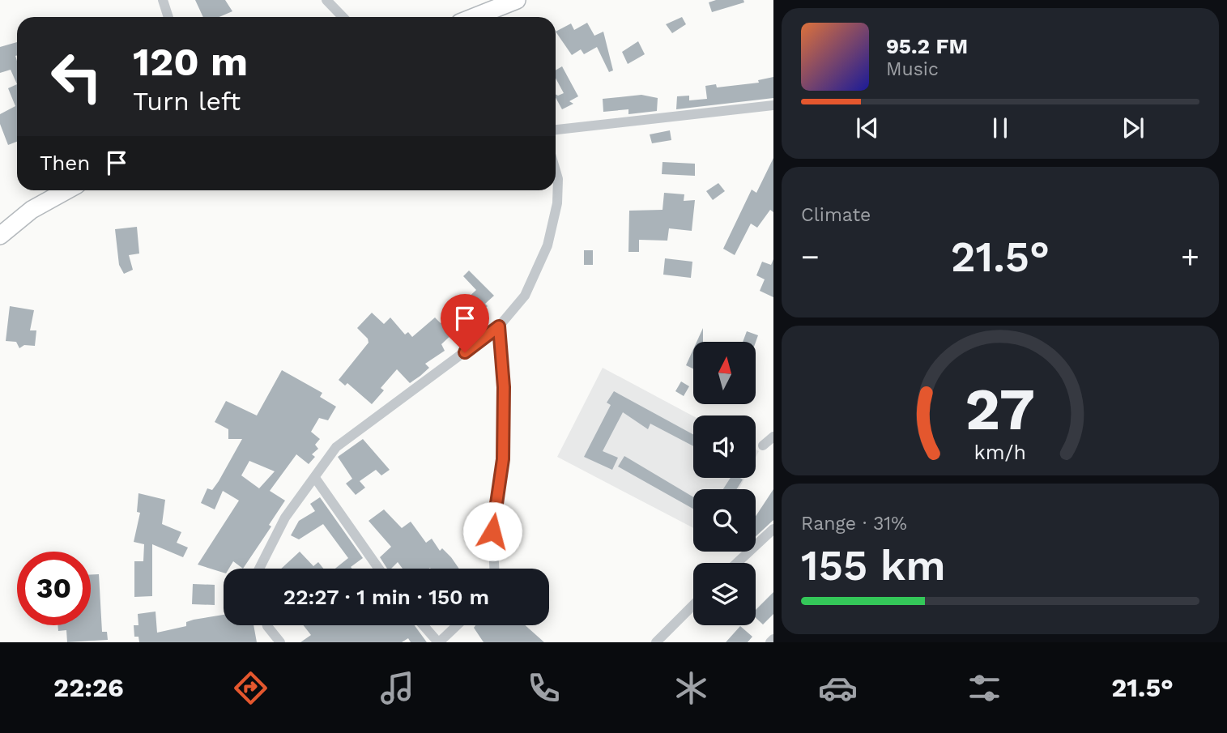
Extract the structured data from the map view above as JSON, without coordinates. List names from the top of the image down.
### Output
{
  "north": "top",
  "page": {
    "turn": ["120 m", "Turn left"],
    "song": ["95.2 FM", "Music"],
    "then": "Then",
    "tile": [
      "Climate",
      ["Range · 31%", "155 km"]
    ],
    "heat": ["−", "21.5°", "+"],
    "limit": "30",
    "trip": "22:27 · 1 min · 150 m",
    "tabs": ["22:26", "21.5°"],
    "gauge": ["27", "km/h"]
  }
}
